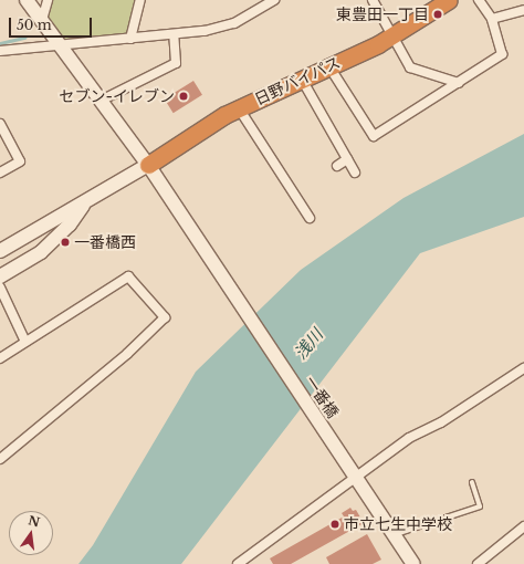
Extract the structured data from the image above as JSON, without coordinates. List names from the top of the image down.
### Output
{
  "streets": {
    "highway": ["日野バイパス"],
    "street": ["一番橋"]
  },
  "crossings": [
    ["日野バイパス", "一番橋"]
  ],
  "water": ["浅川"],
  "places": [
    "東豊田一丁目",
    "セブン-イレブン",
    "一番橋西",
    "市立七生中学校"
  ],
  "scale_bar": "50 m",
  "north": "top"
}
